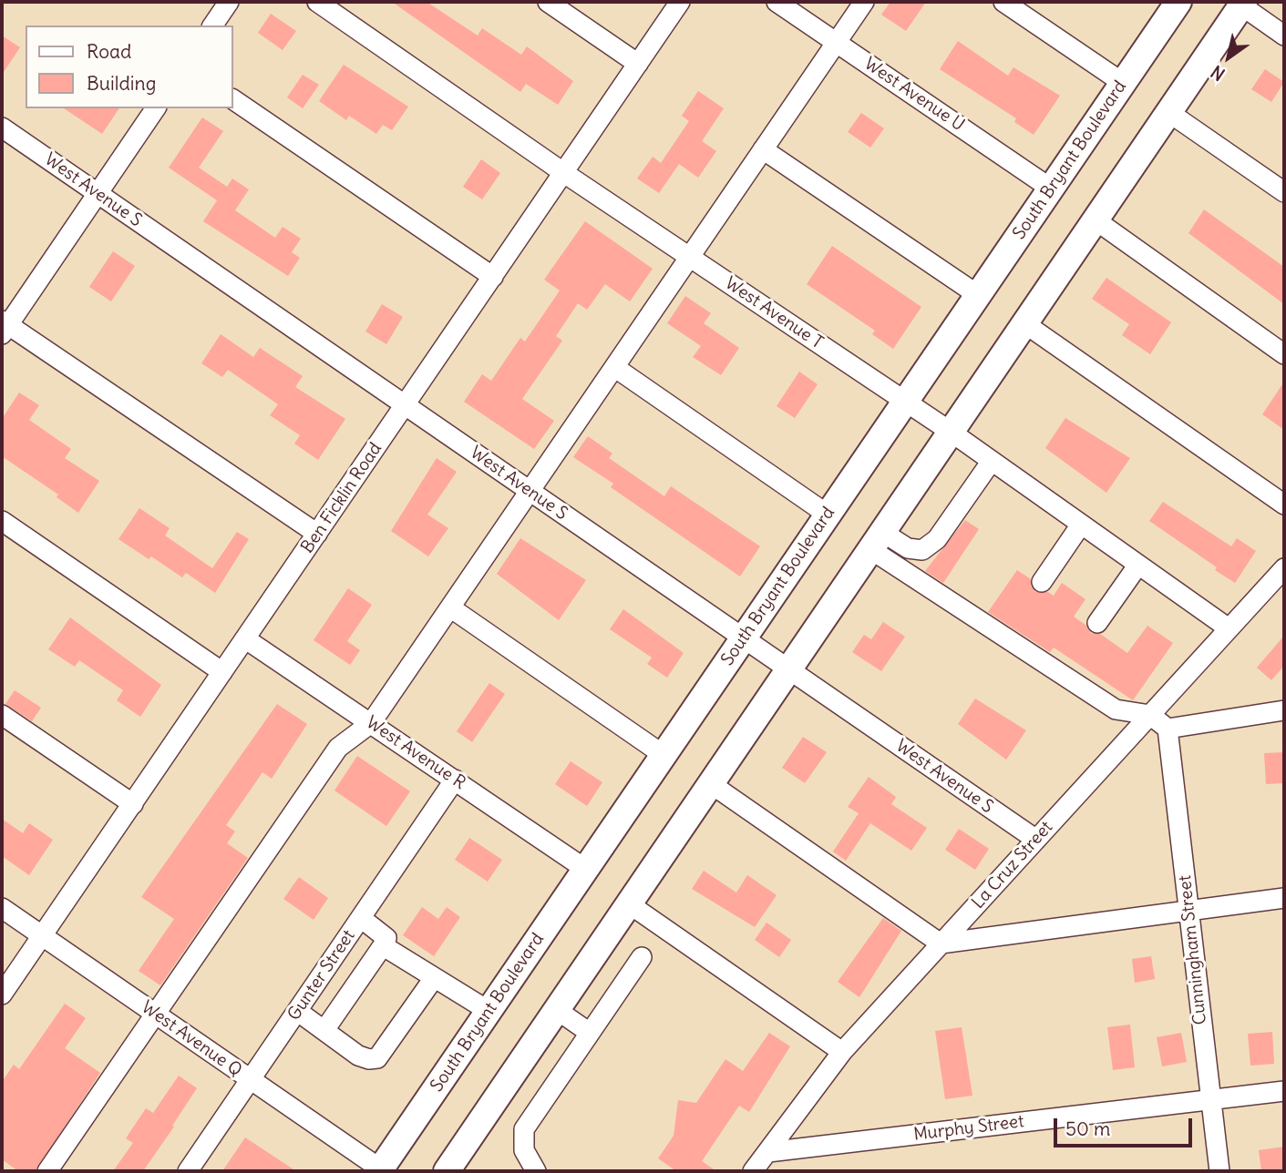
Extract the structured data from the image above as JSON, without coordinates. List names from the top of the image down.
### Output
{
  "streets": {
    "main road": ["South Bryant Boulevard"],
    "street": [
      "West Avenue U",
      "West Avenue S",
      "West Avenue T",
      "Ben Ficklin Road",
      "West Avenue R",
      "La Cruz Street",
      "Cunningham Street",
      "Gunter Street",
      "West Avenue Q",
      "Murphy Street"
    ]
  },
  "crossings": [
    ["West Avenue U", "South Bryant Boulevard"],
    ["South Bryant Boulevard", "West Avenue S"],
    ["South Bryant Boulevard", "West Avenue T"],
    ["South Bryant Boulevard", "West Avenue R"],
    ["South Bryant Boulevard", "West Avenue Q"],
    ["West Avenue S", "Ben Ficklin Road"],
    ["West Avenue S", "La Cruz Street"],
    ["West Avenue T", "Ben Ficklin Road"],
    ["West Avenue T", "La Cruz Street"],
    ["Ben Ficklin Road", "West Avenue R"],
    ["Ben Ficklin Road", "West Avenue Q"],
    ["West Avenue R", "Gunter Street"],
    ["La Cruz Street", "Murphy Street"],
    ["Cunningham Street", "Murphy Street"],
    ["Gunter Street", "West Avenue Q"]
  ],
  "legend": ["Road", "Building"],
  "scale_bar": "50 m",
  "north": "bottom left"
}
